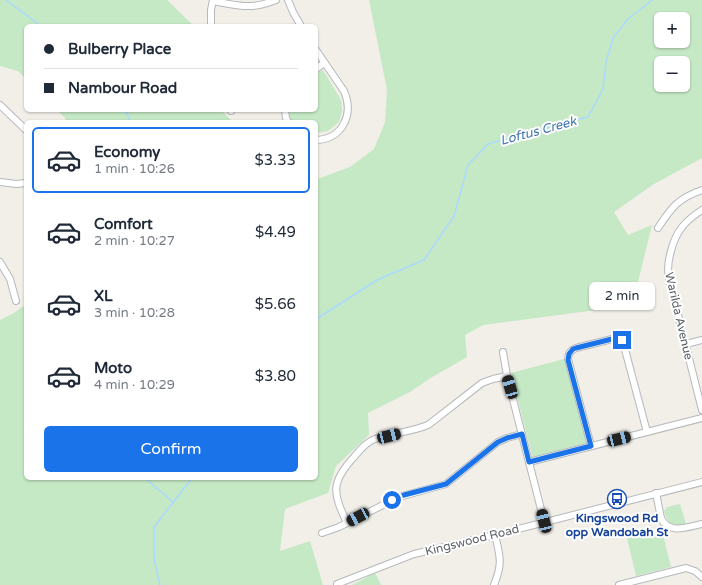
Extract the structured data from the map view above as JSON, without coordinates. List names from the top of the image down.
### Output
{
  "streets": {
    "street": ["Warilda Avenue", "Kingswood Road"]
  },
  "water": ["Loftus Creek"],
  "places": {
    "bus stop": ["Kingswood Rd opp Wandobah St"]
  },
  "page": {
    "map_buttons": ["+", "−"],
    "banner": ["Bulberry Place", "Nambour Road"],
    "list": [
      {
        "name": "Economy",
        "note": "1 min · 10:26",
        "value": "$3.33"
      },
      {
        "name": "Comfort",
        "note": "2 min · 10:27",
        "value": "$4.49"
      },
      {
        "name": "XL",
        "note": "3 min · 10:28",
        "value": "$5.66"
      },
      {
        "name": "Moto",
        "note": "4 min · 10:29",
        "value": "$3.80"
      }
    ],
    "bubble": "2 min",
    "buttons": "Confirm"
  }
}
